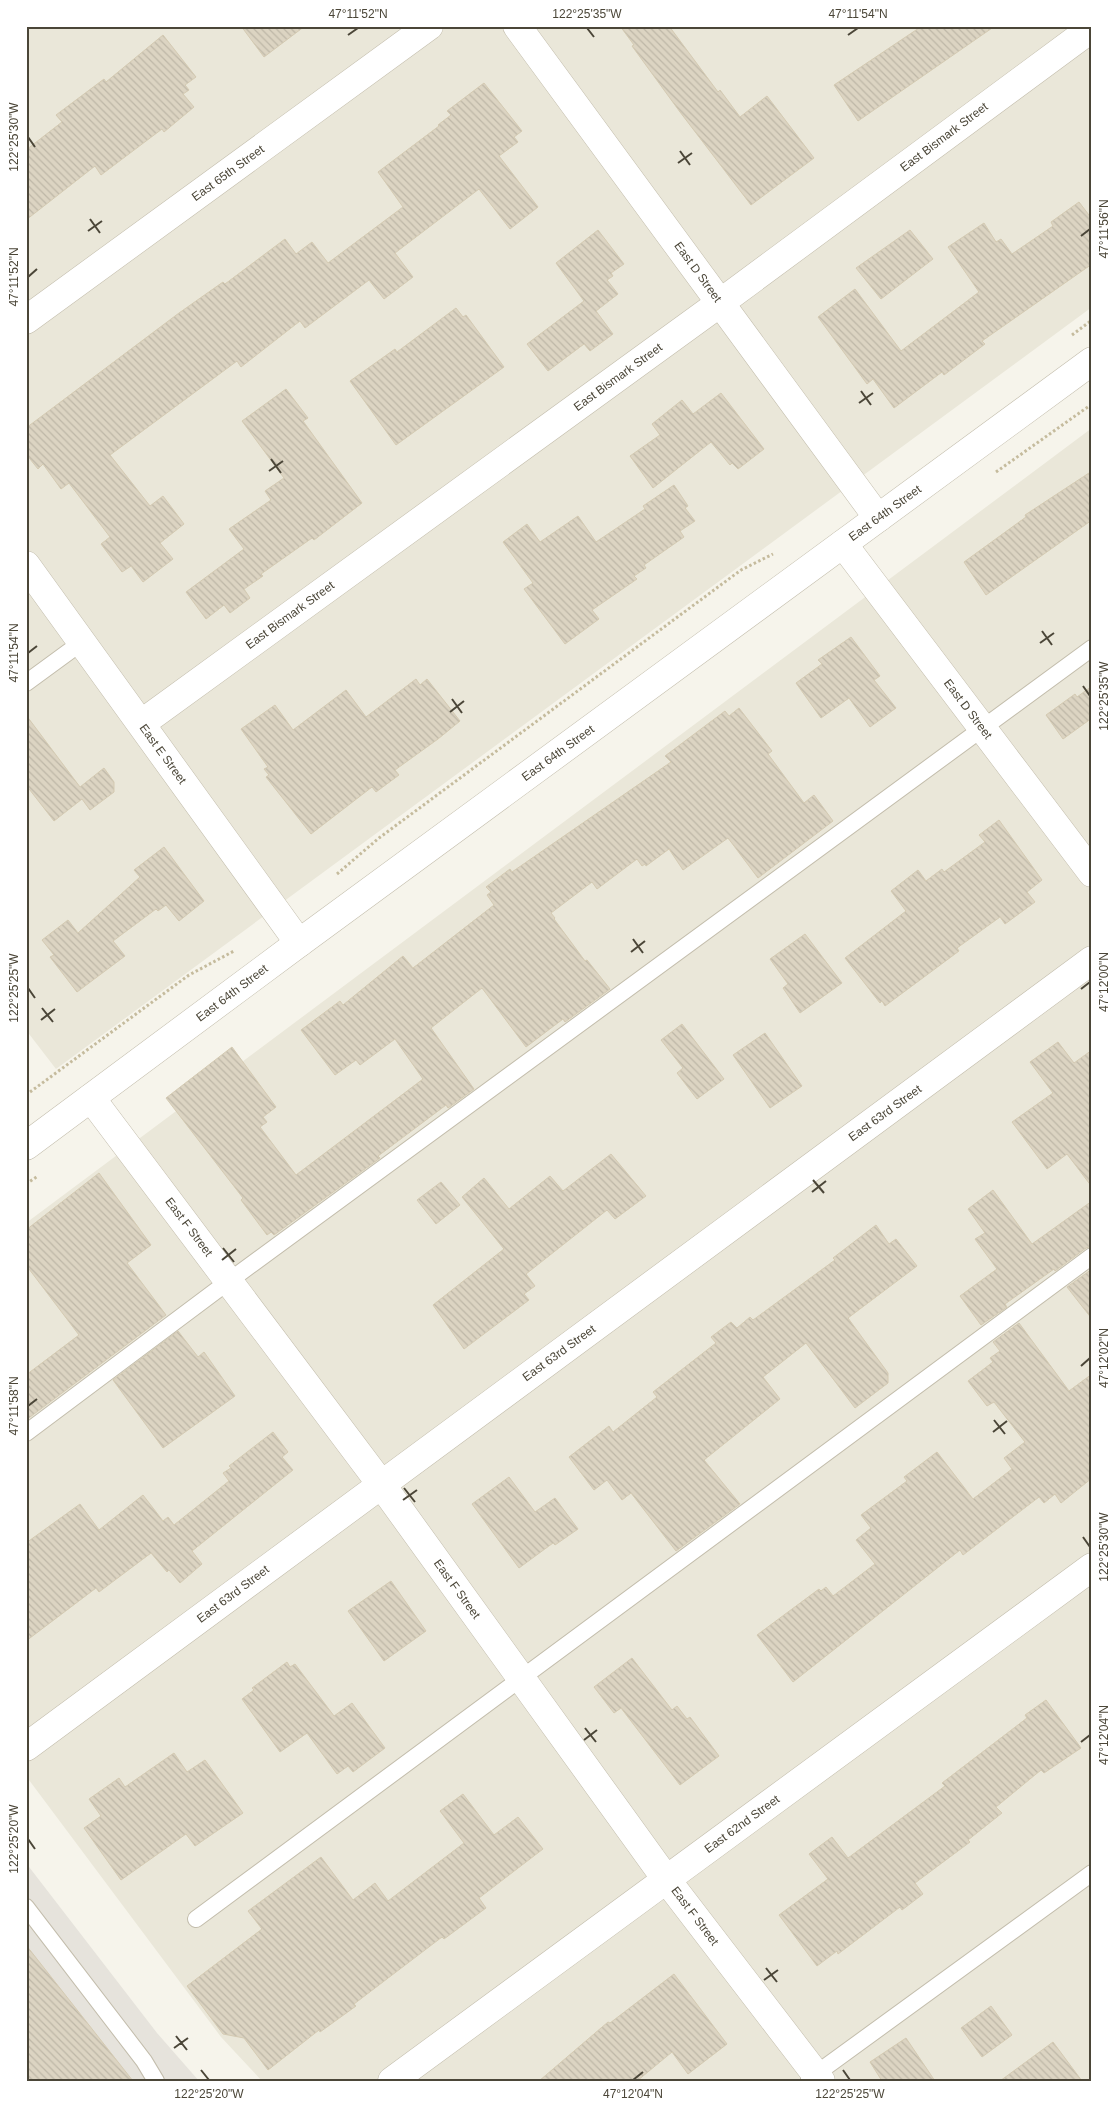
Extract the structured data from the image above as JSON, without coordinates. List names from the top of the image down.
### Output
{
  "streets": {
    "street": [
      "East Bismark Street",
      "East 65th Street",
      "East D Street",
      "East 64th Street",
      "East E Street",
      "East 63rd Street",
      "East F Street",
      "East 62nd Street"
    ]
  },
  "crossings": [
    ["East Bismark Street", "East D Street"],
    ["East Bismark Street", "East E Street"],
    ["East D Street", "East 64th Street"],
    ["East 64th Street", "East E Street"],
    ["East 64th Street", "East F Street"],
    ["East 63rd Street", "East F Street"],
    ["East F Street", "East 62nd Street"]
  ],
  "coordinates": [
    "47°11'52\"N",
    "122°25'35\"W",
    "47°11'54\"N",
    "122°25'30\"W",
    "47°11'56\"N",
    "47°12'00\"N",
    "122°25'25\"W",
    "47°12'02\"N",
    "47°11'58\"N",
    "47°12'04\"N",
    "122°25'20\"W"
  ]
}
